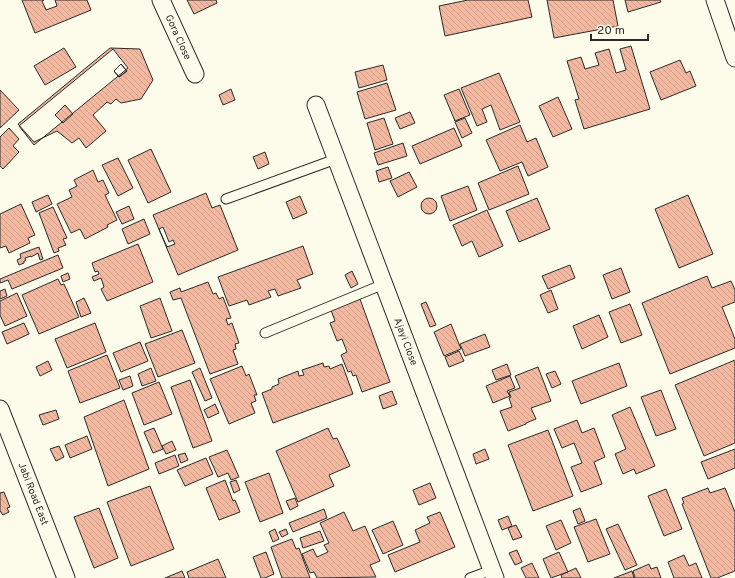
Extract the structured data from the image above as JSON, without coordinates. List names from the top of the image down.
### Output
{
  "streets": {
    "street": ["Gora Close", "Ajayi Close", "Jabi Road East"]
  },
  "scale_bar": "20 m"
}
